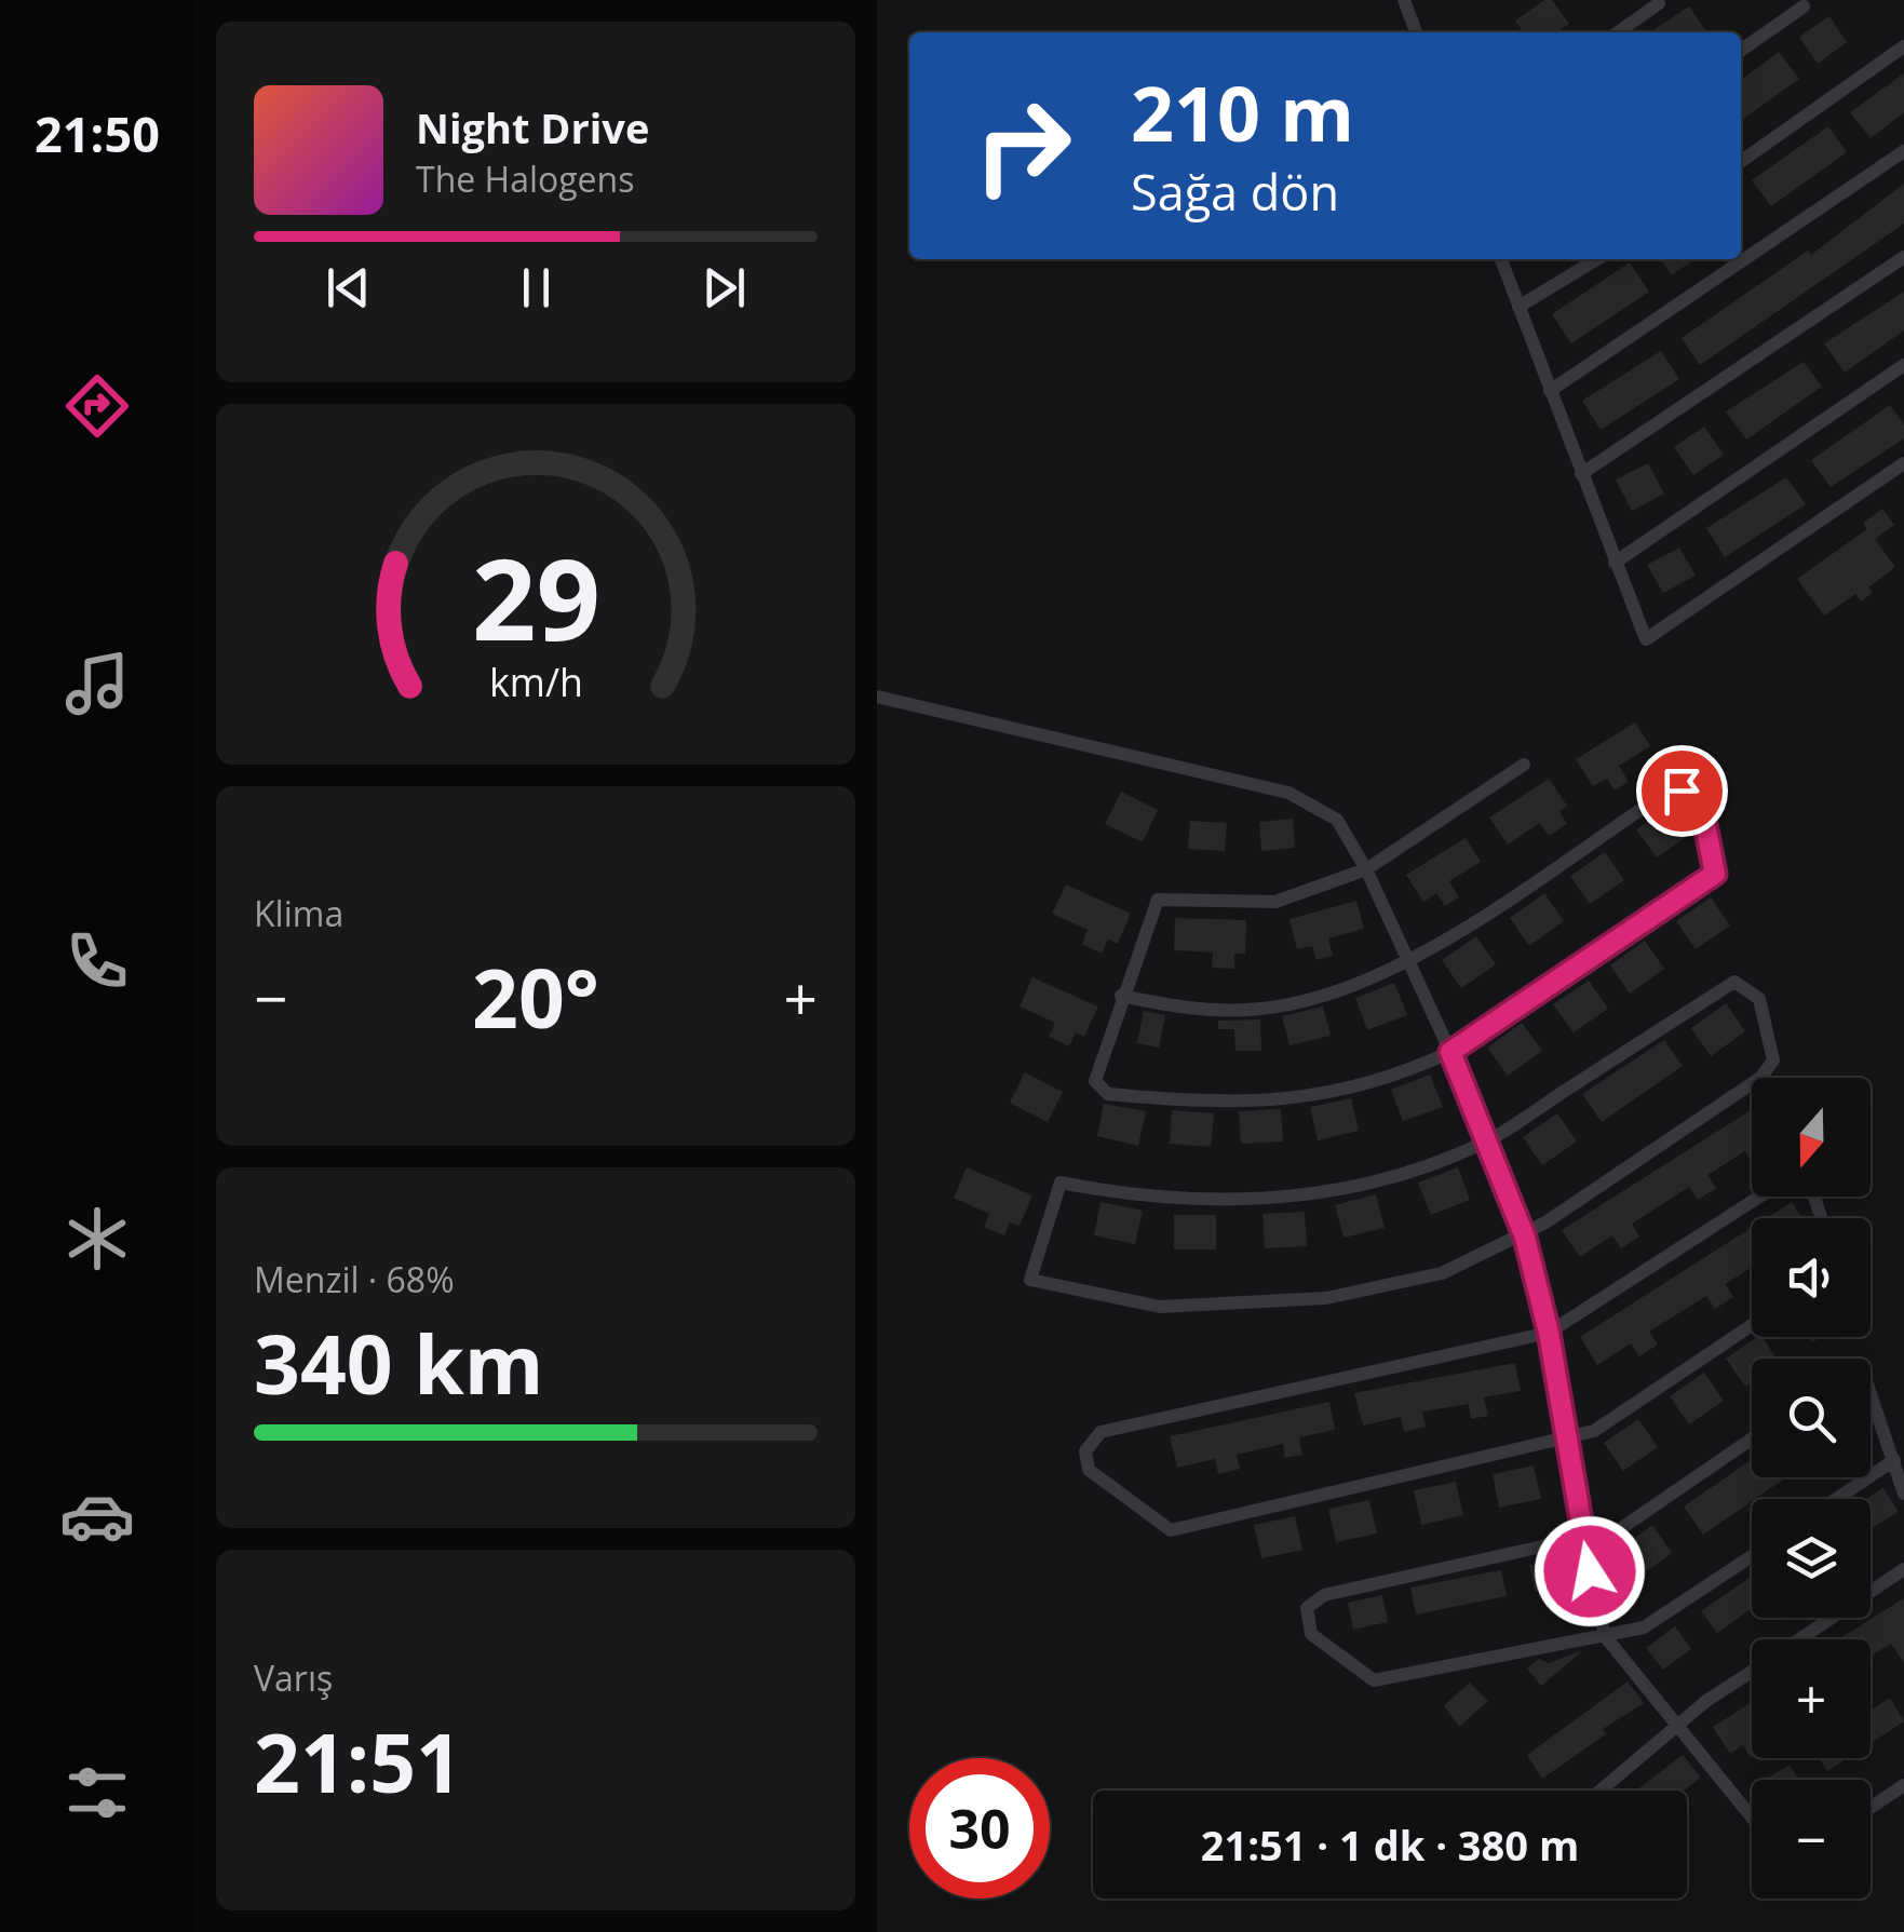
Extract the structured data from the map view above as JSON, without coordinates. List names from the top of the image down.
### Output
{
  "north": "bottom",
  "page": {
    "tabs": "21:50",
    "turn": ["210 m", "Sağa dön"],
    "song": ["Night Drive", "The Halogens"],
    "tile": [
      "Klima",
      ["Menzil · 68%", "340 km"],
      ["Varış", "21:51"]
    ],
    "heat": ["−", "20°", "+"],
    "map_buttons": ["+", "−"],
    "limit": "30",
    "trip": "21:51 · 1 dk · 380 m",
    "gauge": ["29", "km/h"]
  }
}
